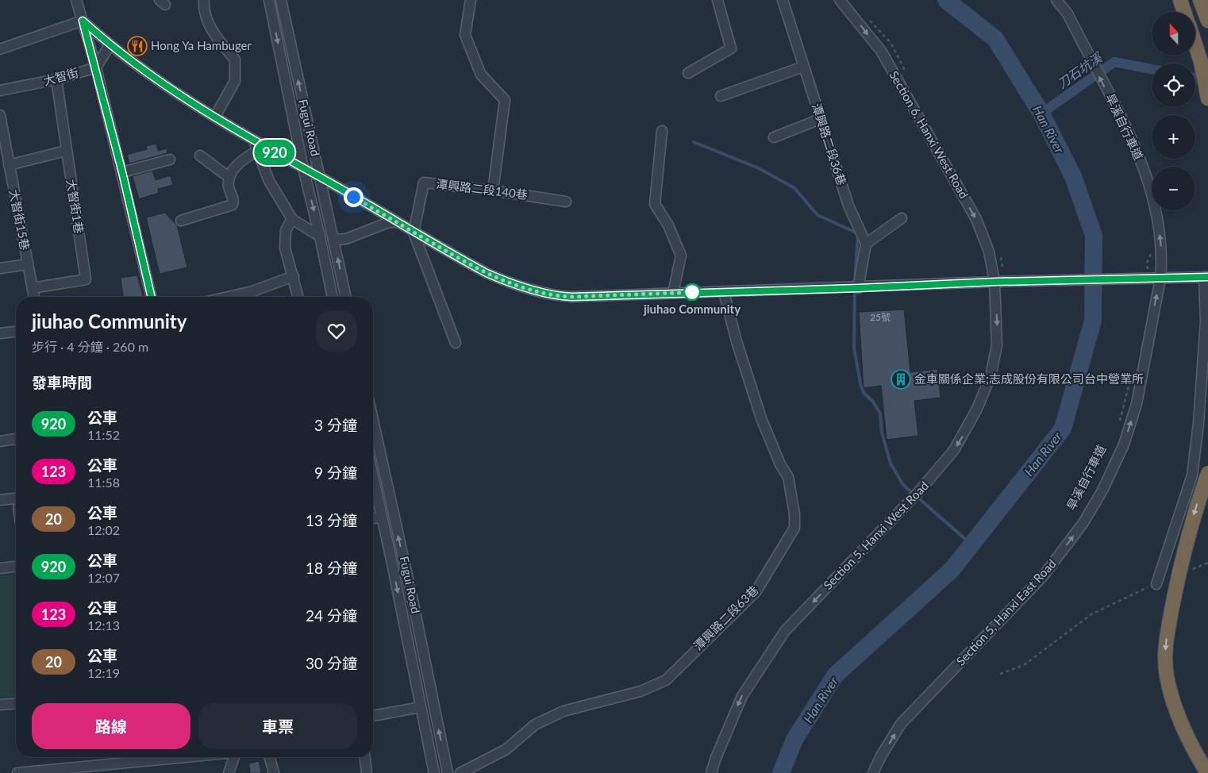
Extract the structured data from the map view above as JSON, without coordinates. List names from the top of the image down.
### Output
{
  "streets": {
    "street": [
      "大智街",
      "Fugui Road",
      "Section 6, Hanxi West Road",
      "潭興路二段36巷",
      "潭興路二段140巷",
      "大智街1巷",
      "大智街15巷",
      "Section 5, Hanxi West Road",
      "Section 5, Hanxi East Road",
      "潭興路二段63巷"
    ]
  },
  "crossings": [
    ["大智街", "大智街1巷"],
    ["Section 6, Hanxi West Road", "Section 5, Hanxi West Road"],
    ["大智街1巷", "大智街15巷"]
  ],
  "one_way": ["Section 6, Hanxi West Road", "Section 5, Hanxi West Road"],
  "water": ["刀石坑溪", "Han River"],
  "places": {
    "restaurant": ["Hong Ya Hambuger"],
    "other": ["jiuhao Community"],
    "building": ["金車關係企業;志成股份有限公司台中營業所"]
  },
  "lines": ["bus line 920"],
  "house_numbers": ["25號"],
  "north": "top",
  "page": {
    "on_map": "920",
    "map_buttons": ["+", "−"],
    "heading": [
      ["jiuhao Community", "步行 · 4 分鐘 · 260 m"],
      "發車時間"
    ],
    "list": [
      {
        "mark": "920",
        "name": "公車",
        "note": "11:52",
        "value": "3 分鐘"
      },
      {
        "mark": "123",
        "name": "公車",
        "note": "11:58",
        "value": "9 分鐘"
      },
      {
        "mark": "20",
        "name": "公車",
        "note": "12:02",
        "value": "13 分鐘"
      },
      {
        "mark": "920",
        "name": "公車",
        "note": "12:07",
        "value": "18 分鐘"
      },
      {
        "mark": "123",
        "name": "公車",
        "note": "12:13",
        "value": "24 分鐘"
      },
      {
        "mark": "20",
        "name": "公車",
        "note": "12:19",
        "value": "30 分鐘"
      }
    ],
    "buttons": ["路線", "車票"]
  }
}
